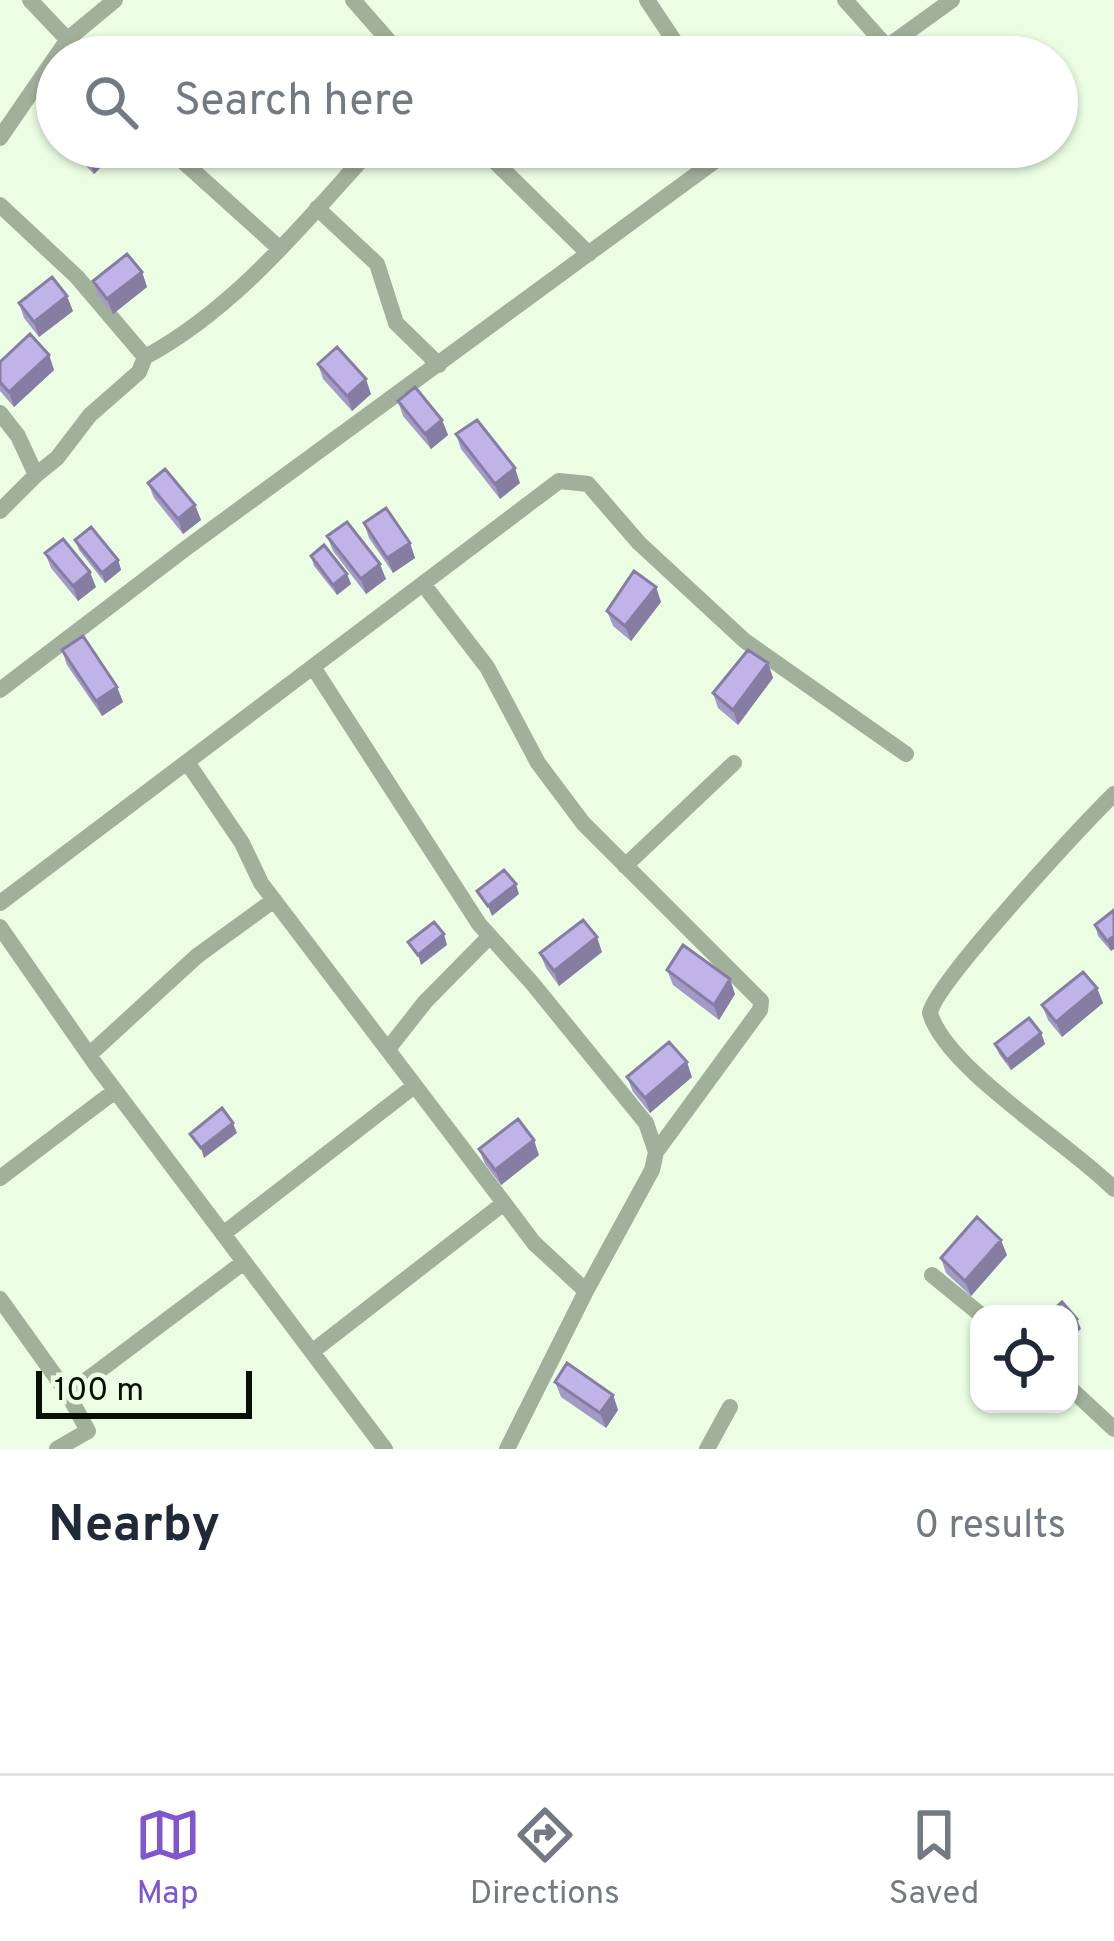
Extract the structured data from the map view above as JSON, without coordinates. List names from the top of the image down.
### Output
{
  "scale_bar": "100 m",
  "page": {
    "search": "Search here",
    "scale": "100 m",
    "heading": ["Nearby", "0 results"],
    "nav": ["Map", "Directions", "Saved"]
  }
}
